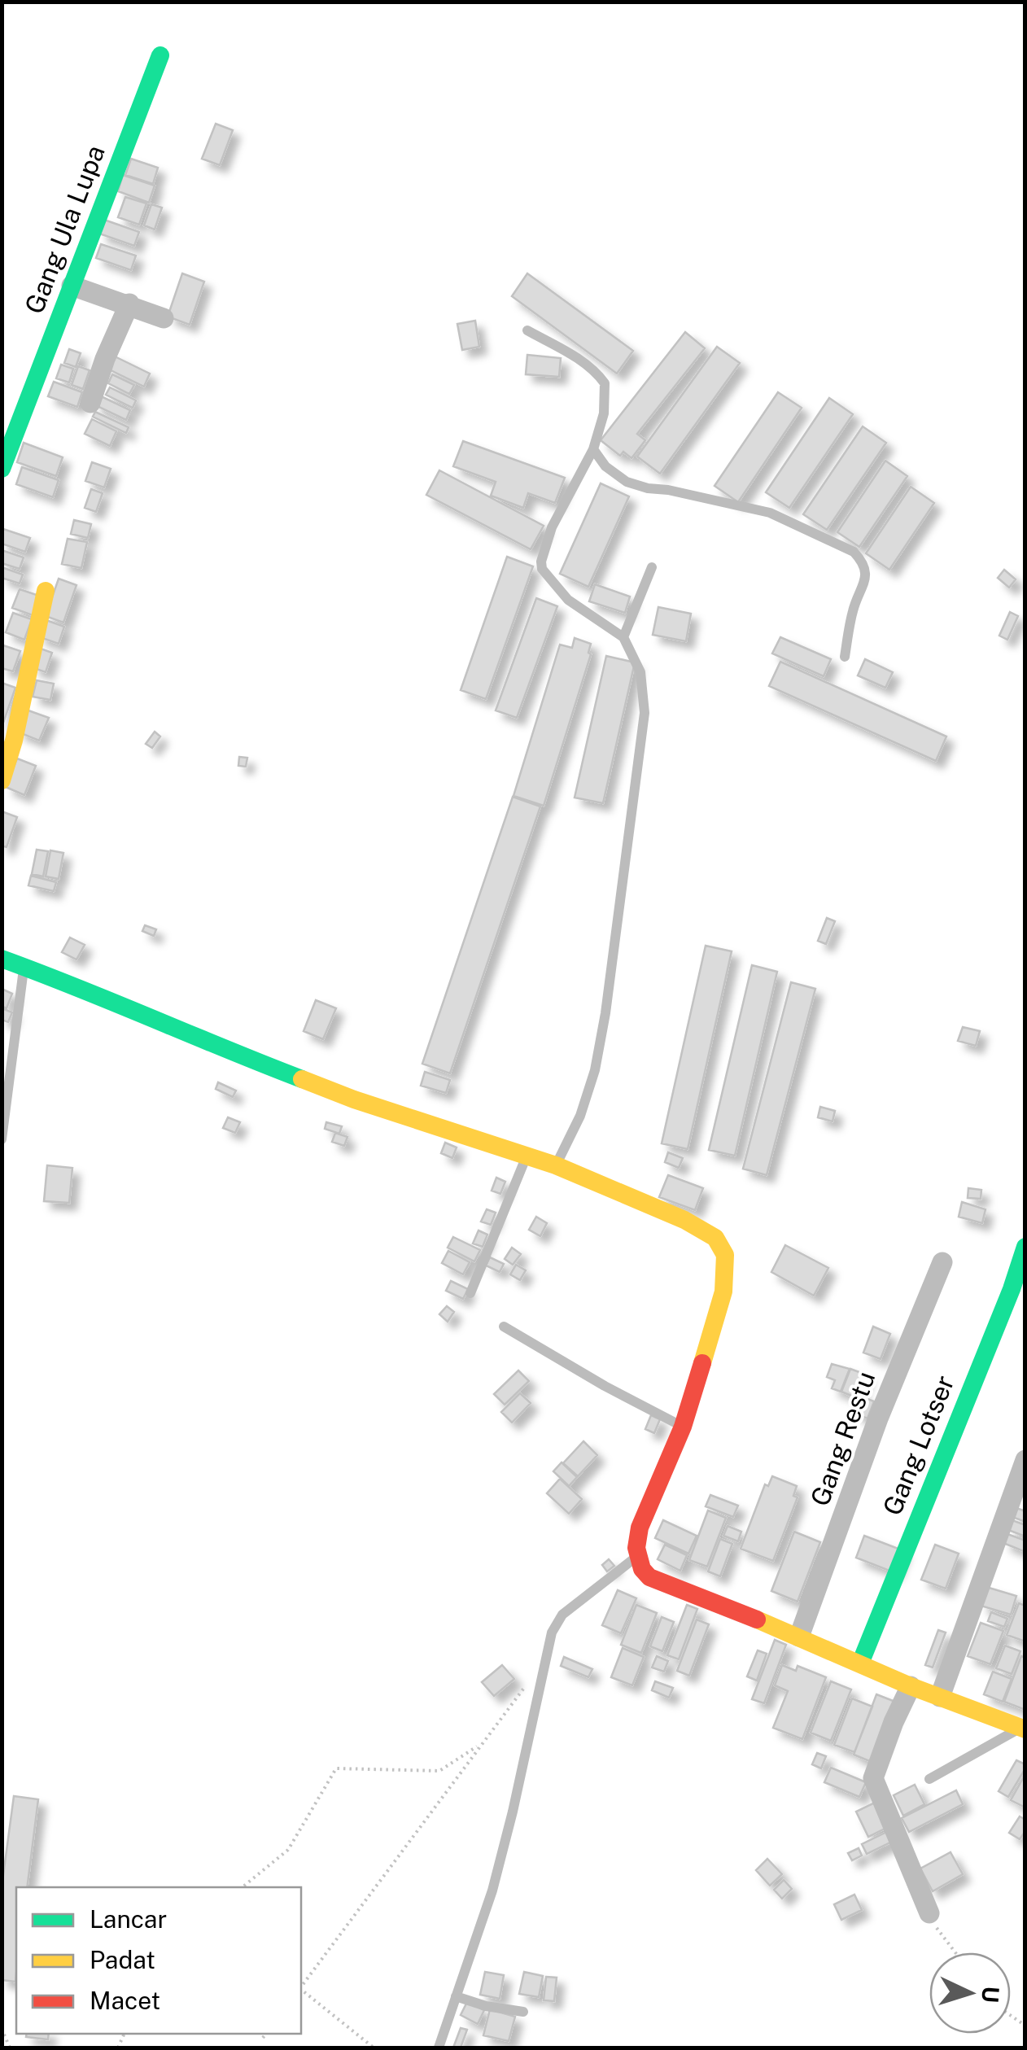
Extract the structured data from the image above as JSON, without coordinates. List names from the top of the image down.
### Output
{
  "streets": {
    "main road": ["Gang Ula Lupa", "Gang Lotser"],
    "street": ["Gang Restu"]
  },
  "legend": ["Lancar", "Padat", "Macet"],
  "north": "right"
}
